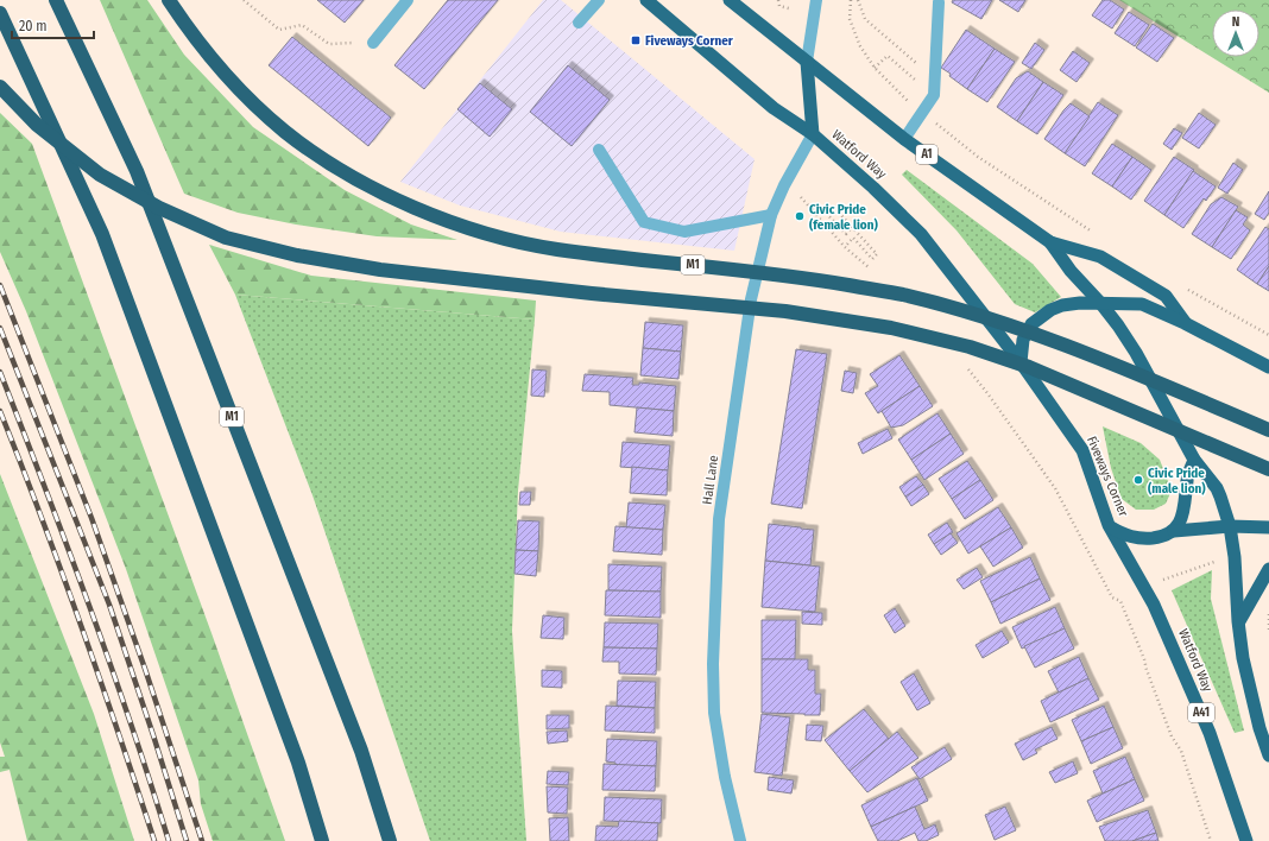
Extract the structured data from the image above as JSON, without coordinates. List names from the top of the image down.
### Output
{
  "streets": {
    "highway": [
      "Watford Way",
      "A1",
      "M1",
      "Fiveways Corner",
      "A41"
    ],
    "street": ["Hall Lane"]
  },
  "crossings": [
    ["Watford Way", "Fiveways Corner"],
    ["Watford Way", "Hall Lane"]
  ],
  "places": {
    "transit": ["Fiveways Corner"],
    "other": ["Civic Pride (female lion)", "Civic Pride (male lion)"]
  },
  "scale_bar": "20 m",
  "north": "top"
}
